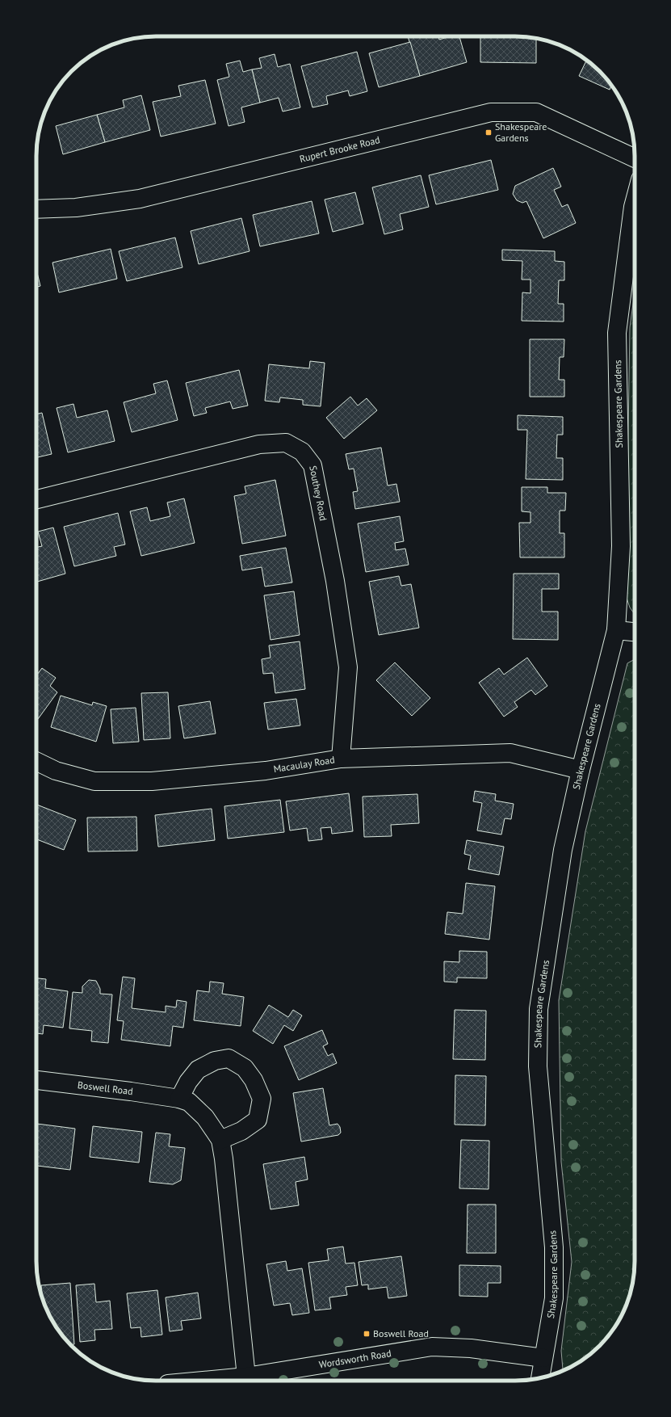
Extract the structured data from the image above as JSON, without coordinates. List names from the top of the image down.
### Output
{
  "streets": {
    "street": [
      "Rupert Brooke Road",
      "Shakespeare Gardens",
      "Southey Road",
      "Macaulay Road",
      "Boswell Road",
      "Wordsworth Road"
    ]
  },
  "crossings": [
    ["Shakespeare Gardens", "Macaulay Road"],
    ["Shakespeare Gardens", "Wordsworth Road"],
    ["Southey Road", "Macaulay Road"],
    ["Boswell Road", "Wordsworth Road"]
  ],
  "places": {
    "transit": ["Shakespeare Gardens", "Boswell Road"]
  }
}
